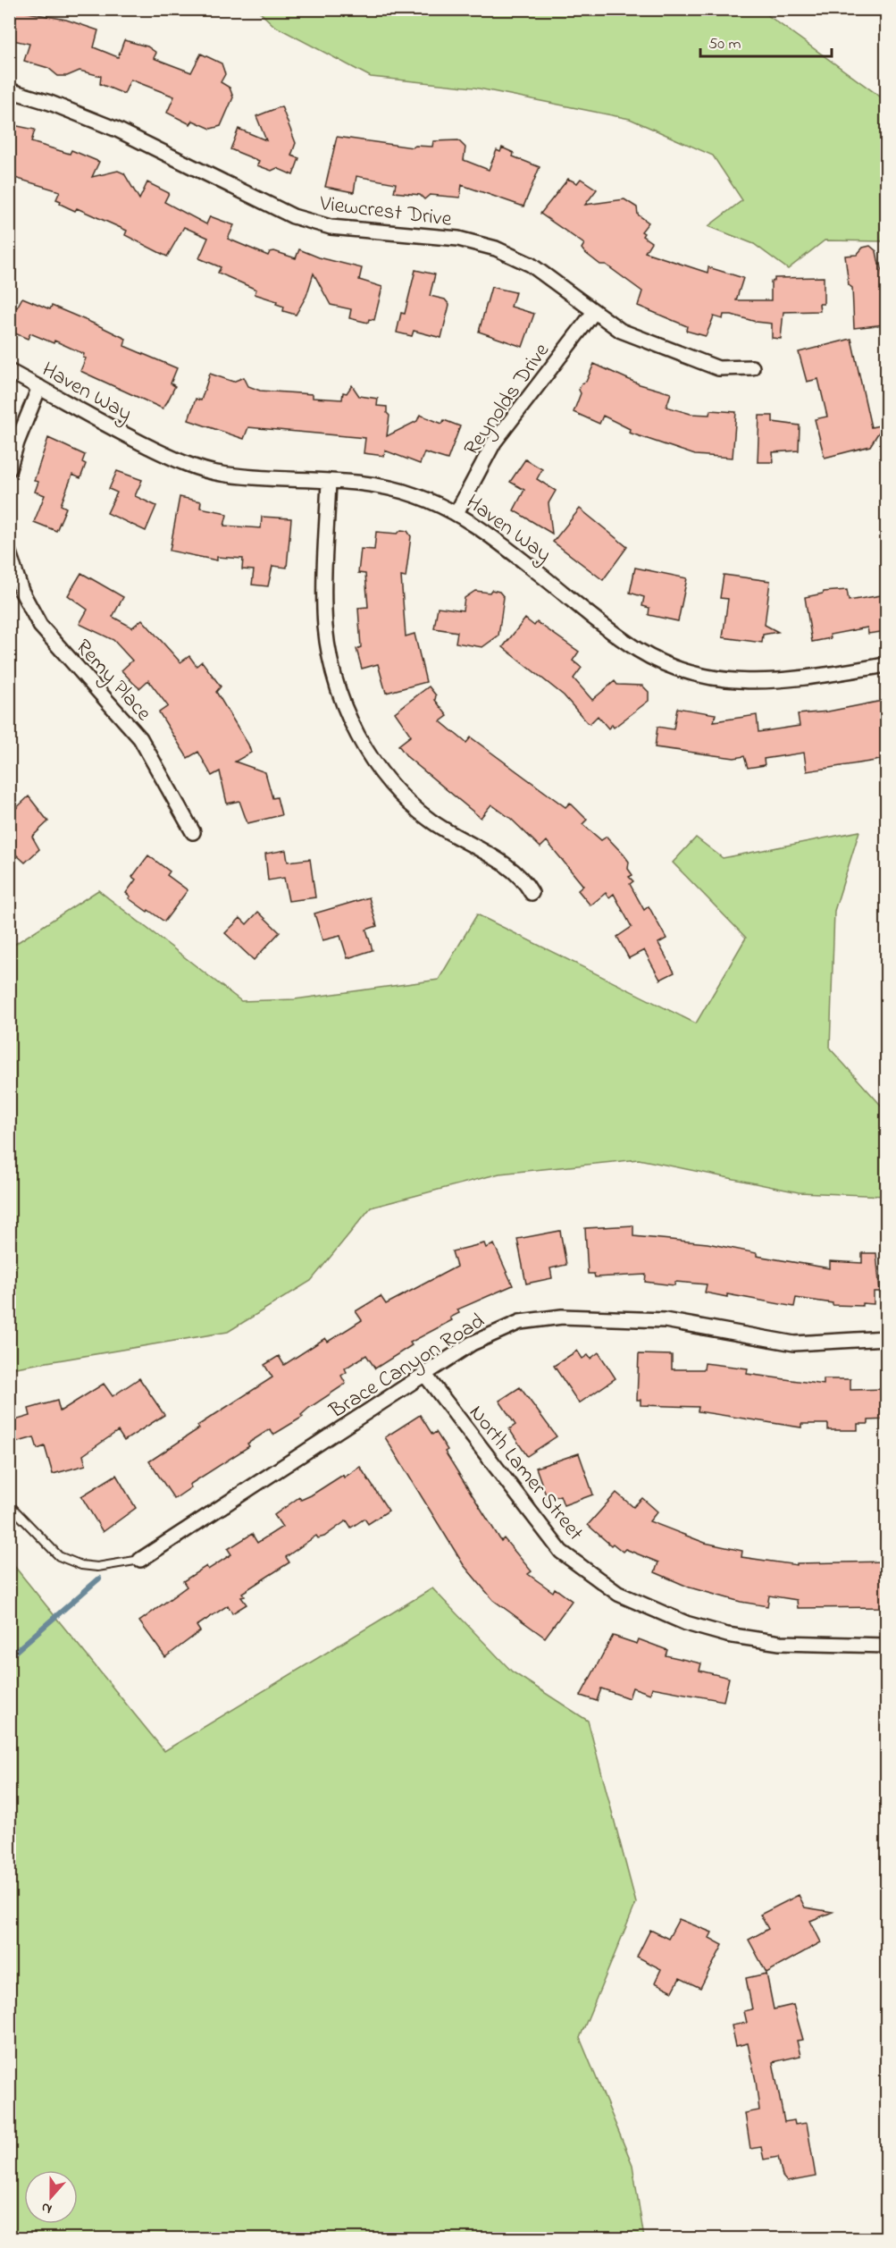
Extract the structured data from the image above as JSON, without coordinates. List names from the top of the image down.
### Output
{
  "streets": {
    "street": [
      "Viewcrest Drive",
      "Haven Way",
      "Reynolds Drive",
      "Remy Place",
      "Brace Canyon Road",
      "North Lamer Street"
    ]
  },
  "crossings": [
    ["Viewcrest Drive", "Reynolds Drive"],
    ["Haven Way", "Reynolds Drive"],
    ["Brace Canyon Road", "North Lamer Street"]
  ],
  "scale_bar": "50 m",
  "north": "bottom"
}
